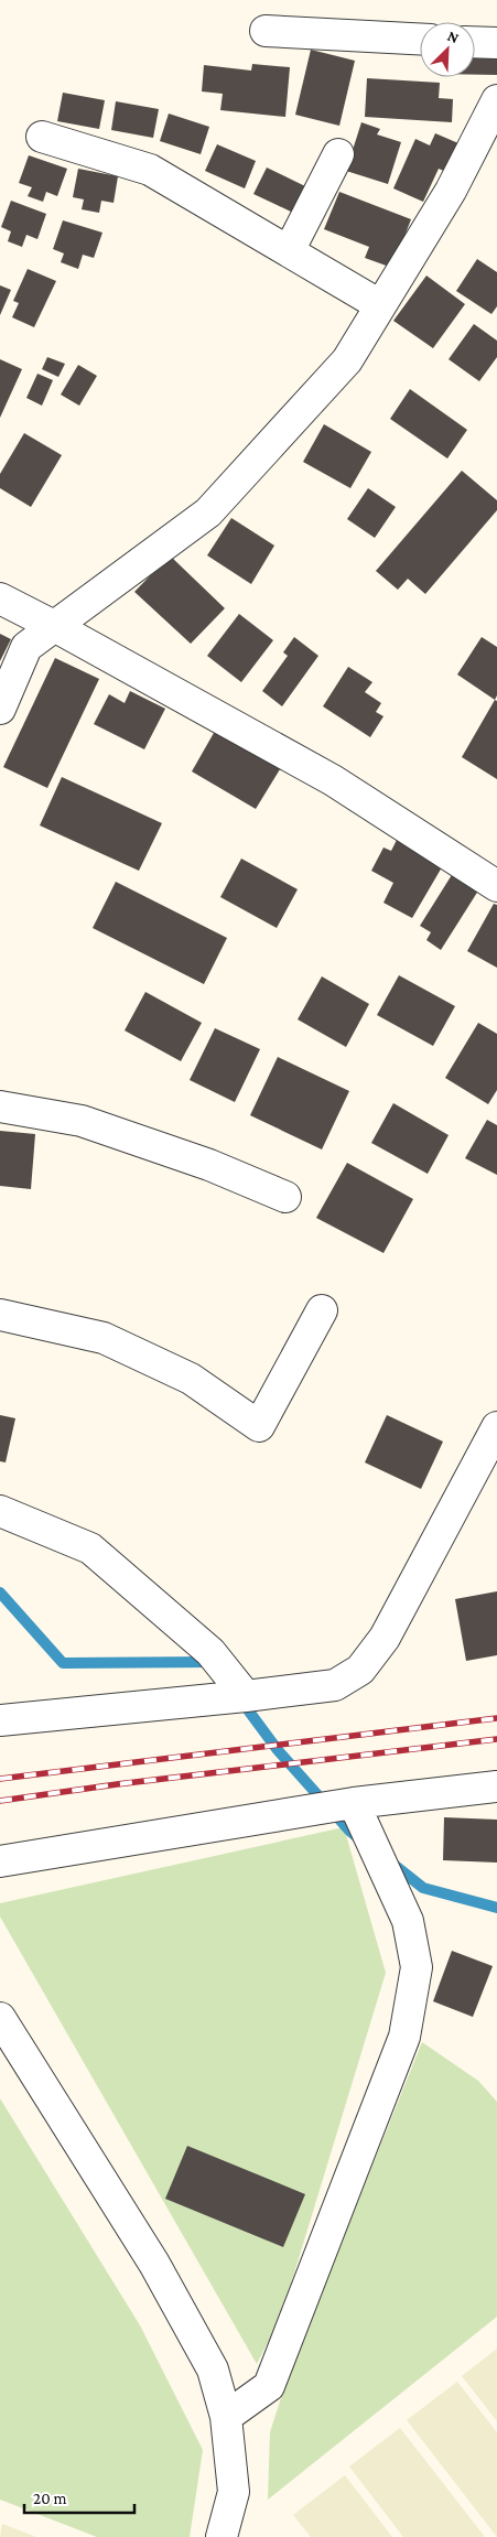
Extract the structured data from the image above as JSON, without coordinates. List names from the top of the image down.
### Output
{
  "scale_bar": "20 m",
  "north": "top right"
}
